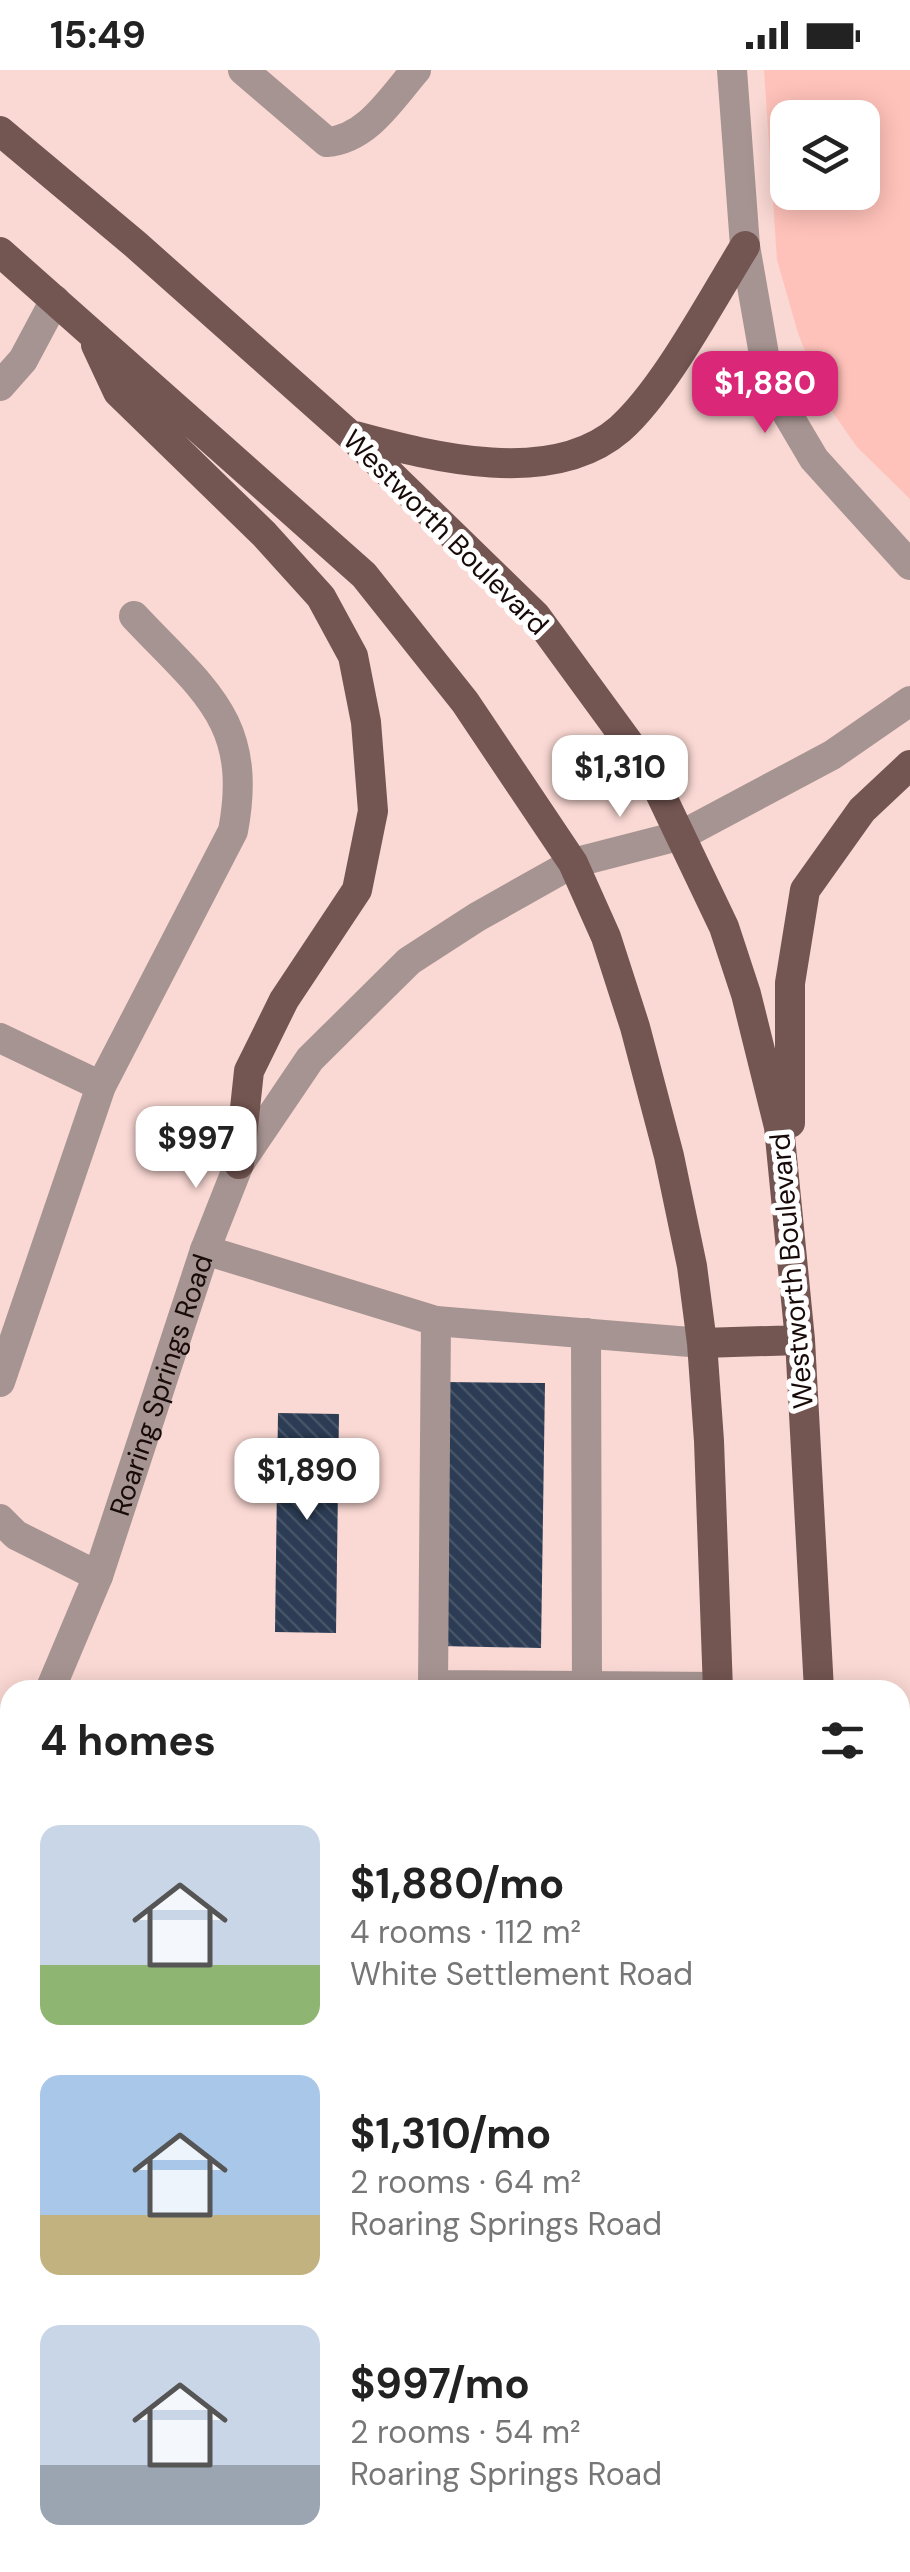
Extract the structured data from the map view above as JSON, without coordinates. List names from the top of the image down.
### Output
{
  "streets": {
    "main road": ["Westworth Boulevard"],
    "street": ["Roaring Springs Road"]
  },
  "crossings": [
    ["Westworth Boulevard", "Roaring Springs Road"]
  ],
  "page": {
    "status": "15:49",
    "price": [
      "$1,880",
      "$1,310",
      "$997",
      "$1,890"
    ],
    "heading": "4 homes",
    "list": [
      {
        "name": "$1,880/mo",
        "note": "4 rooms · 112 m² · White Settlement Road"
      },
      {
        "name": "$1,310/mo",
        "note": "2 rooms · 64 m² · Roaring Springs Road"
      },
      {
        "name": "$997/mo",
        "note": "2 rooms · 54 m² · Roaring Springs Road"
      }
    ]
  }
}
